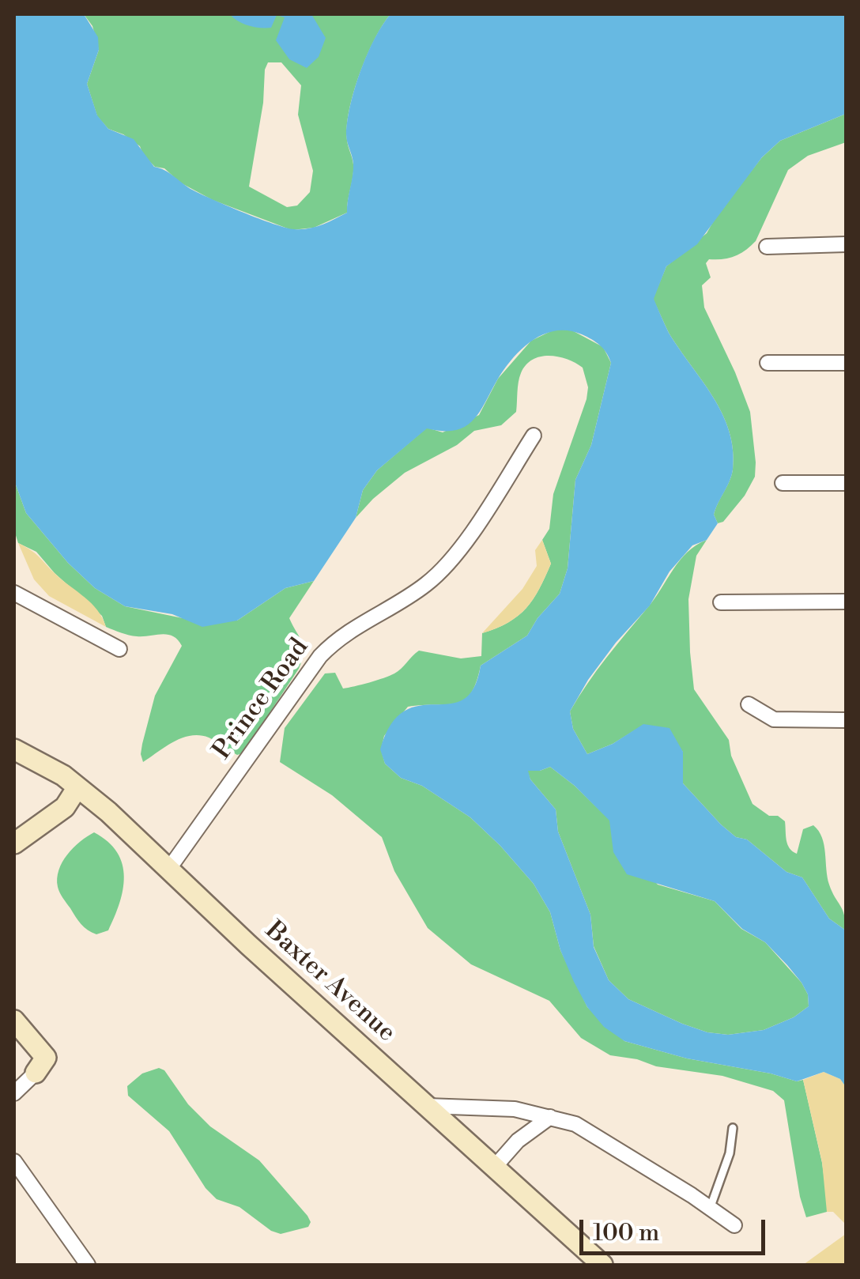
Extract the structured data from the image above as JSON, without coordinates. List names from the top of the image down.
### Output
{
  "streets": {
    "street": ["Prince Road", "Baxter Avenue"]
  },
  "crossings": [
    ["Prince Road", "Baxter Avenue"]
  ],
  "scale_bar": "100 m"
}
